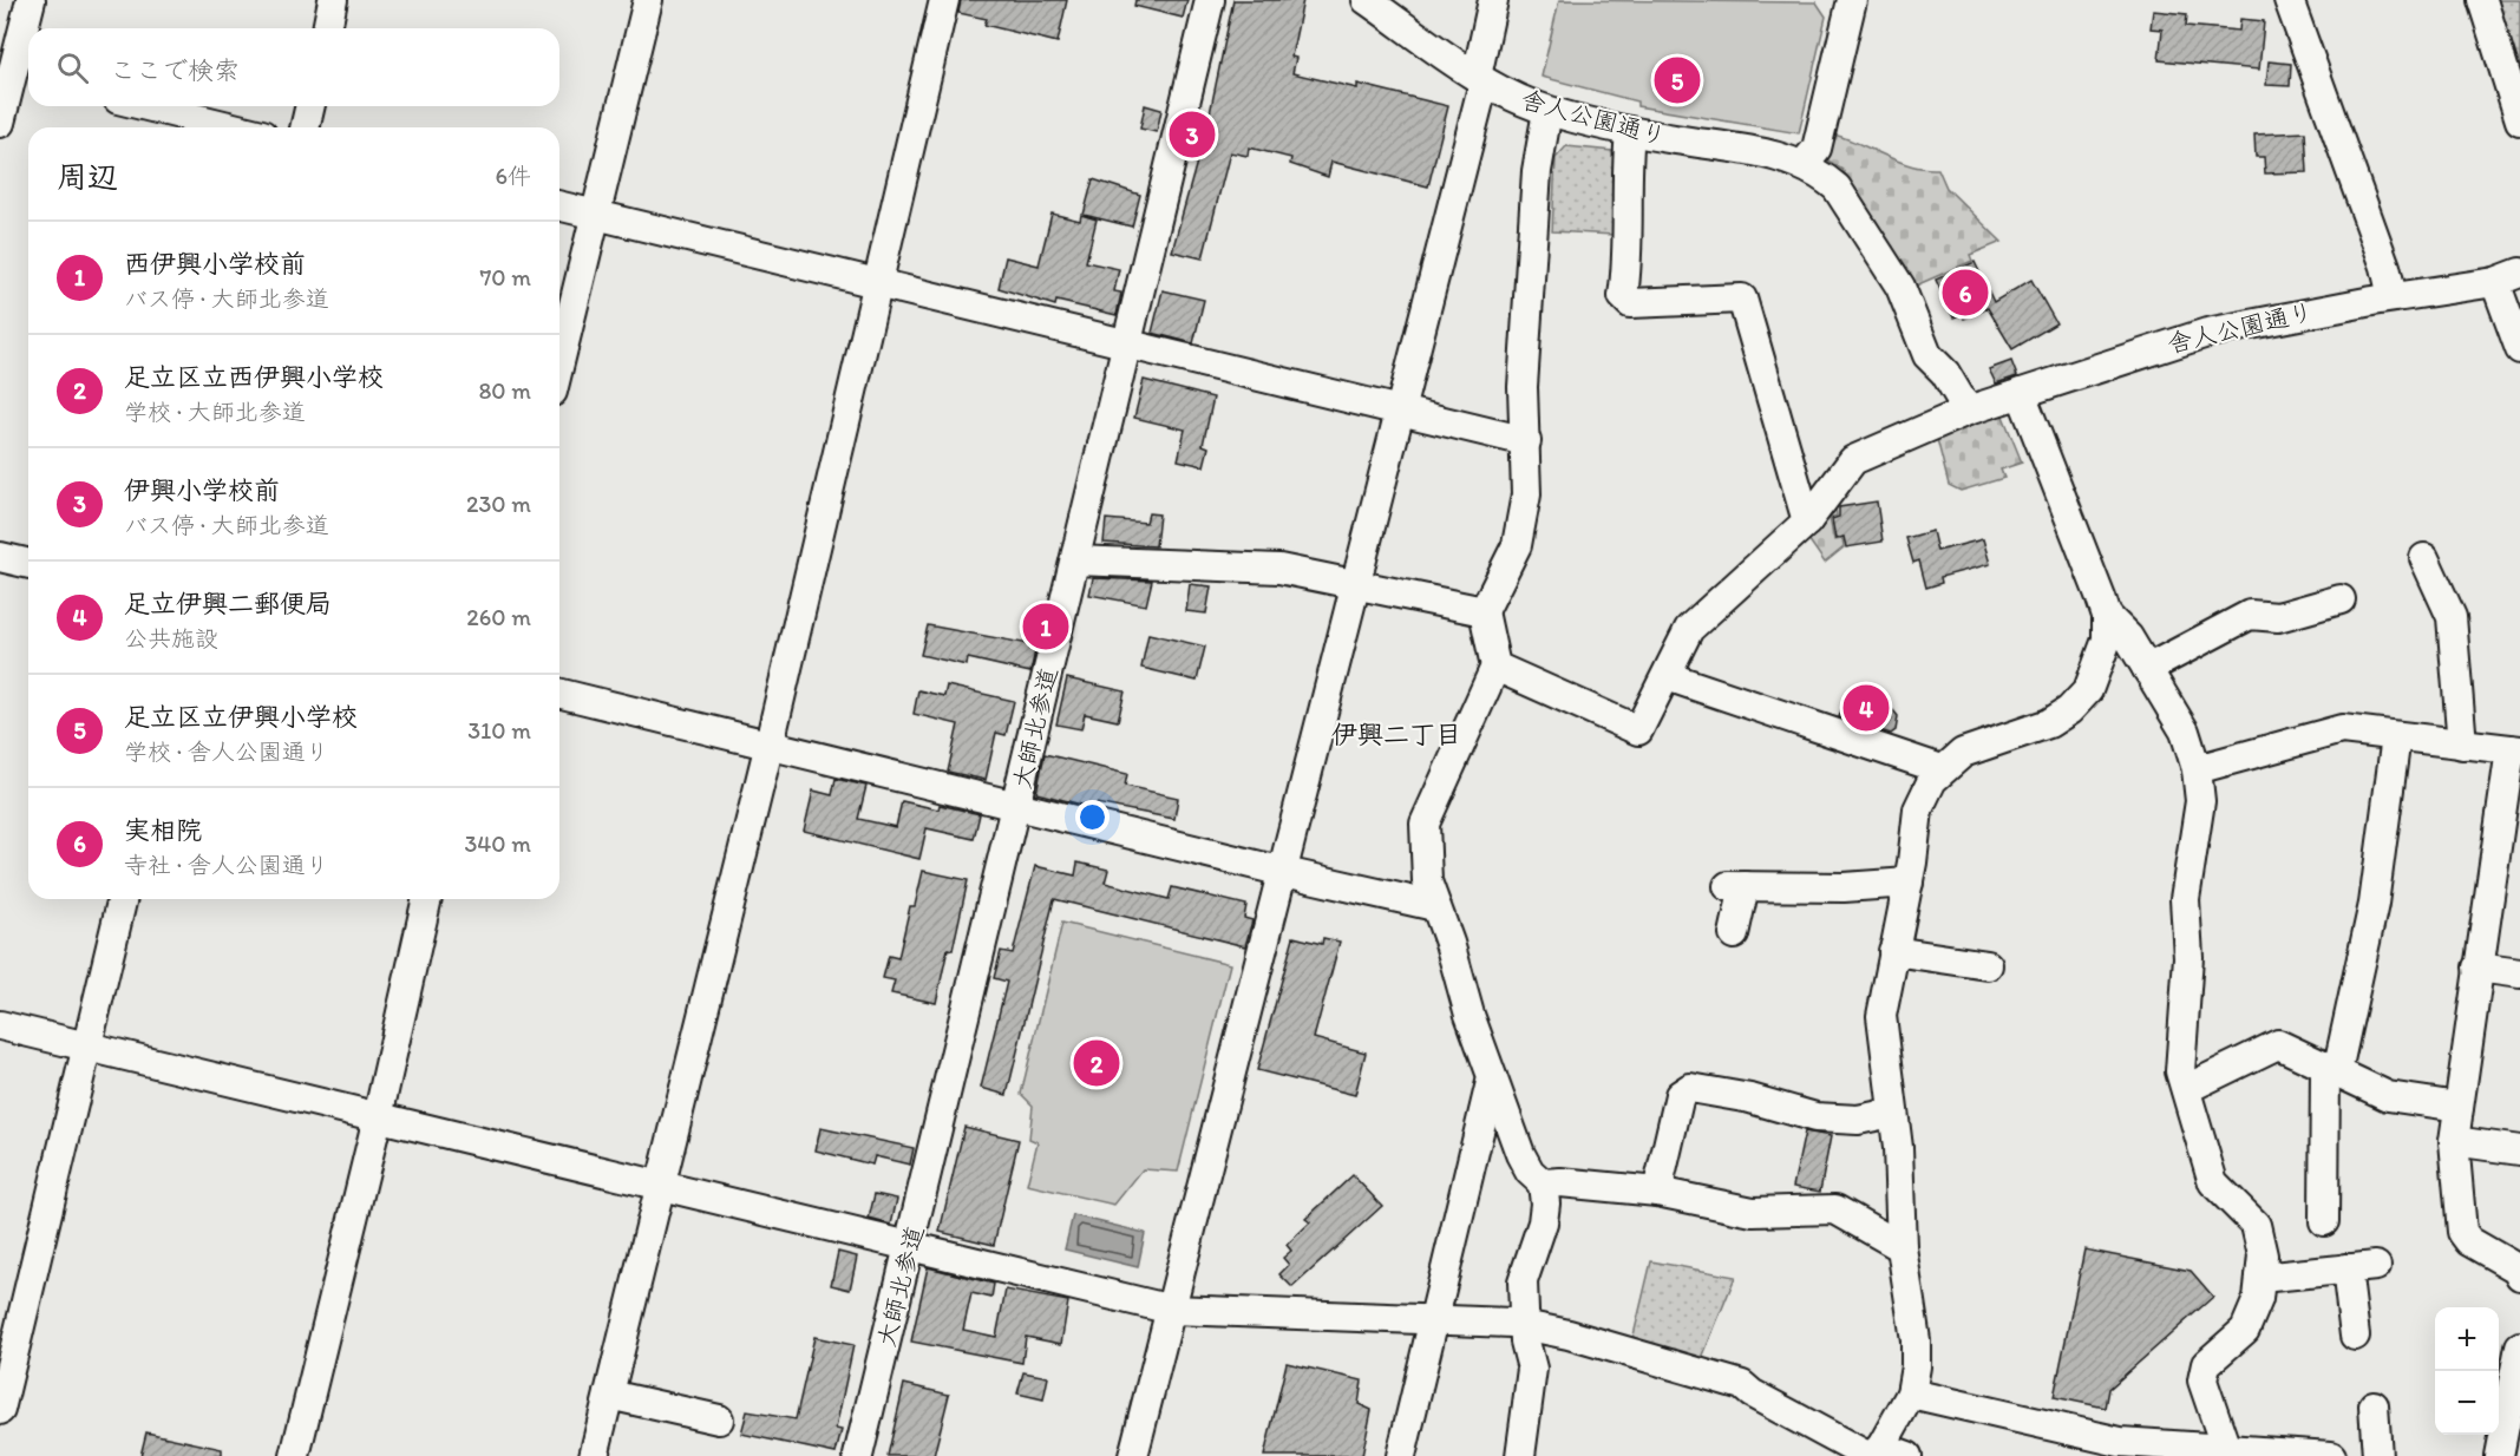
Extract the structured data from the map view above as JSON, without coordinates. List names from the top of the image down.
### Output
{
  "streets": {
    "street": ["舎人公園通り", "大師北参道"]
  },
  "districts": ["伊興二丁目"],
  "page": {
    "search": "ここで検索",
    "pins": [
      "5",
      "3",
      "6",
      "1",
      "4",
      "2"
    ],
    "heading": ["周辺", "6件"],
    "list": [
      {
        "mark": "1",
        "name": "西伊興小学校前",
        "note": "バス停 · 大師北参道",
        "value": "70 m"
      },
      {
        "mark": "2",
        "name": "足立区立西伊興小学校",
        "note": "学校 · 大師北参道",
        "value": "80 m"
      },
      {
        "mark": "3",
        "name": "伊興小学校前",
        "note": "バス停 · 大師北参道",
        "value": "230 m"
      },
      {
        "mark": "4",
        "name": "足立伊興二郵便局",
        "note": "公共施設",
        "value": "260 m"
      },
      {
        "mark": "5",
        "name": "足立区立伊興小学校",
        "note": "学校 · 舎人公園通り",
        "value": "310 m"
      },
      {
        "mark": "6",
        "name": "実相院",
        "note": "寺社 · 舎人公園通り",
        "value": "340 m"
      }
    ],
    "map_buttons": ["+", "−"]
  }
}
